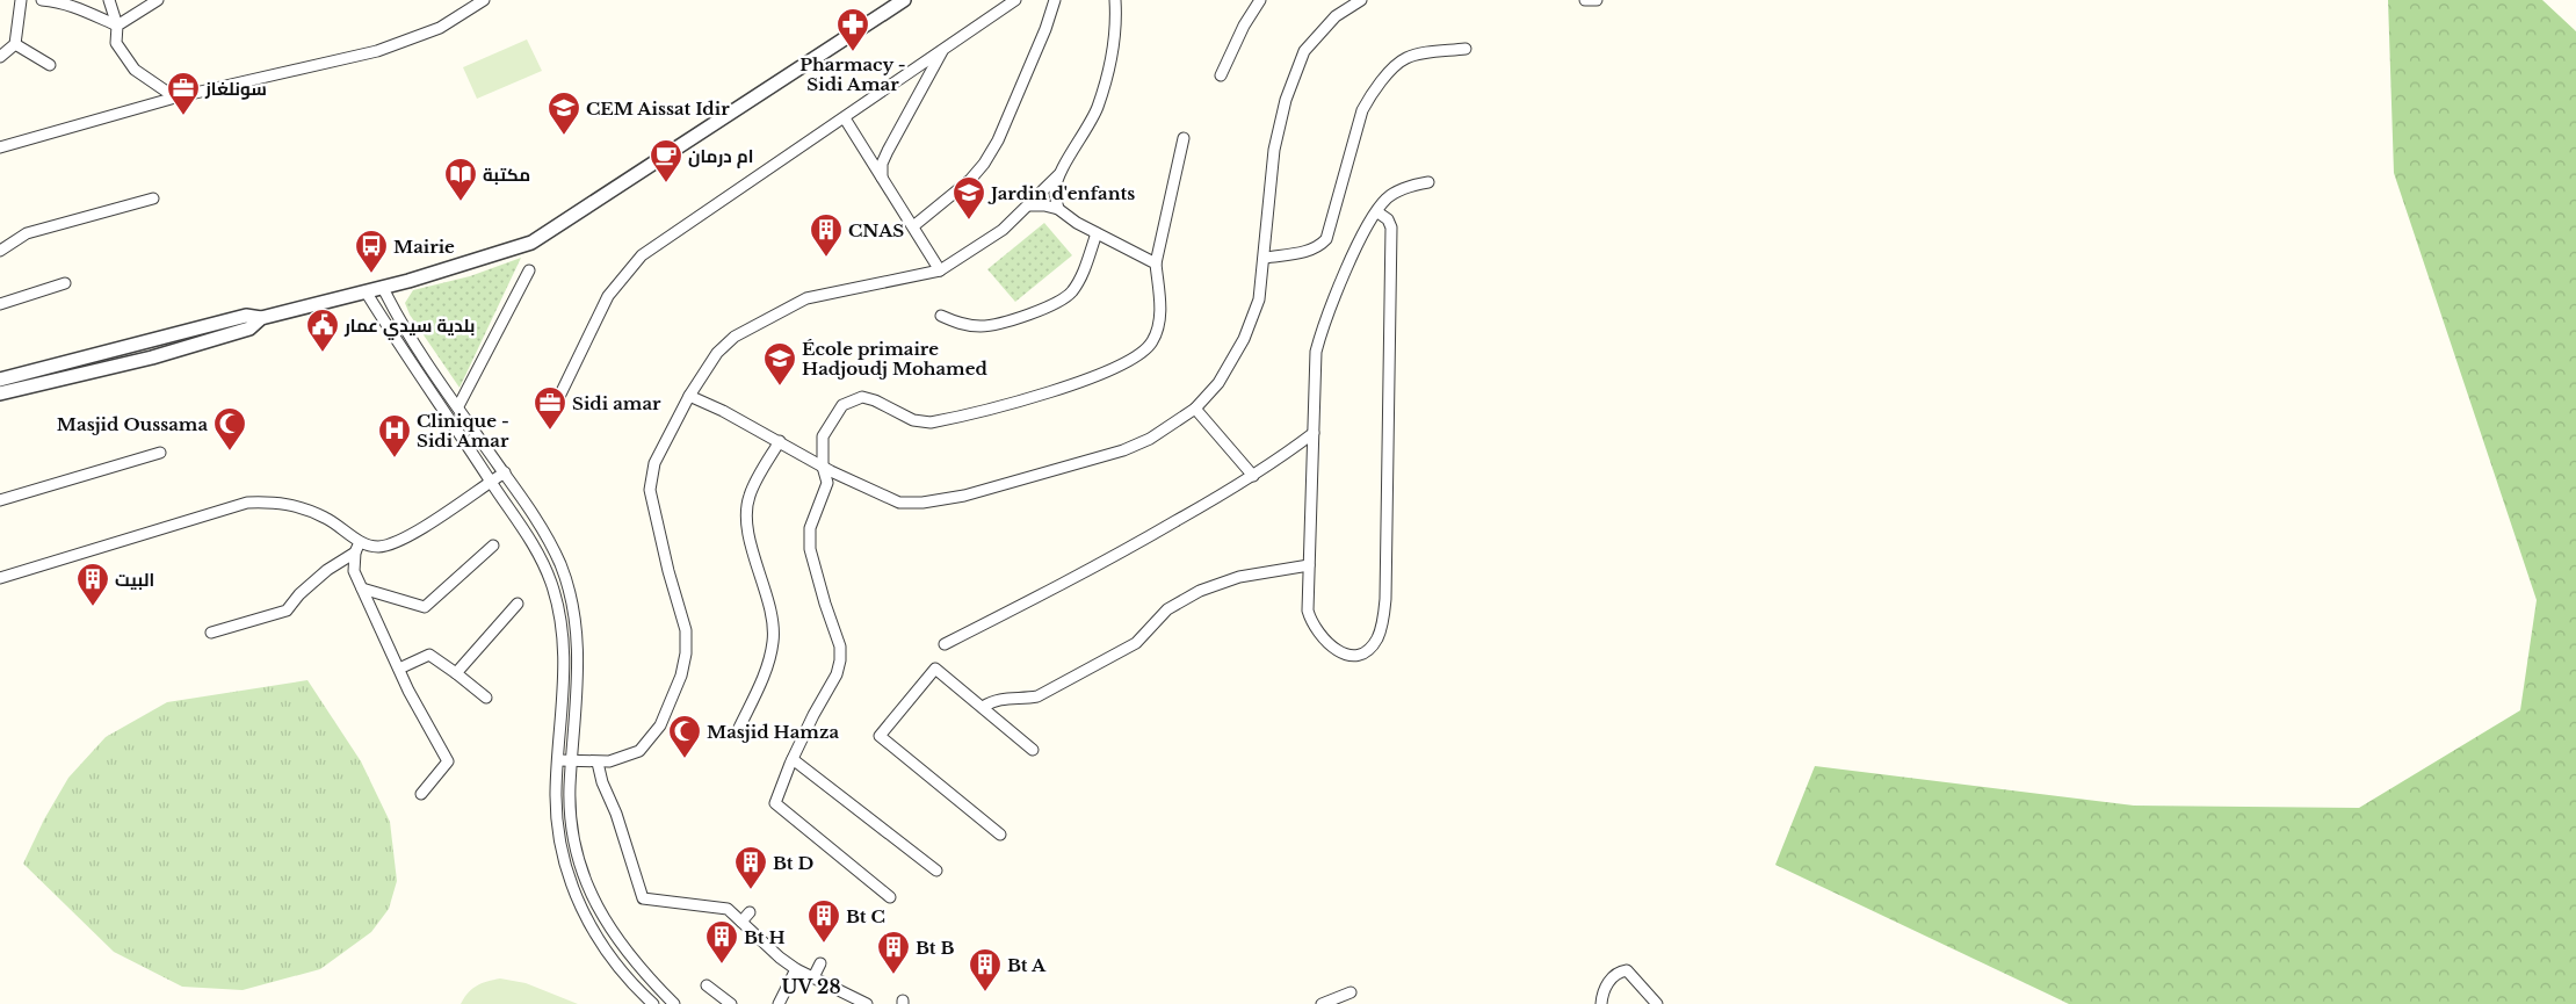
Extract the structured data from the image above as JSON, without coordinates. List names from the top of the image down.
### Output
{
  "districts": ["UV 28"],
  "places": {
    "pharmacy": ["Pharmacy - Sidi Amar"],
    "office": ["سونلغاز", "Sidi amar"],
    "school or university": ["CEM Aissat Idir", "Jardin d'enfants", "École primaire Hadjoudj Mohamed"],
    "cafe": ["ام درمان"],
    "library": ["مكتبة"],
    "building": [
      "CNAS",
      "البيت",
      "Bt D",
      "Bt C",
      "Bt H",
      "Bt B",
      "Bt A"
    ],
    "bus stop": ["Mairie"],
    "public building": ["بلدية سيدي عمار"],
    "mosque": ["Masjid Oussama", "Masjid Hamza"],
    "hospital": ["Clinique - Sidi Amar"]
  }
}
